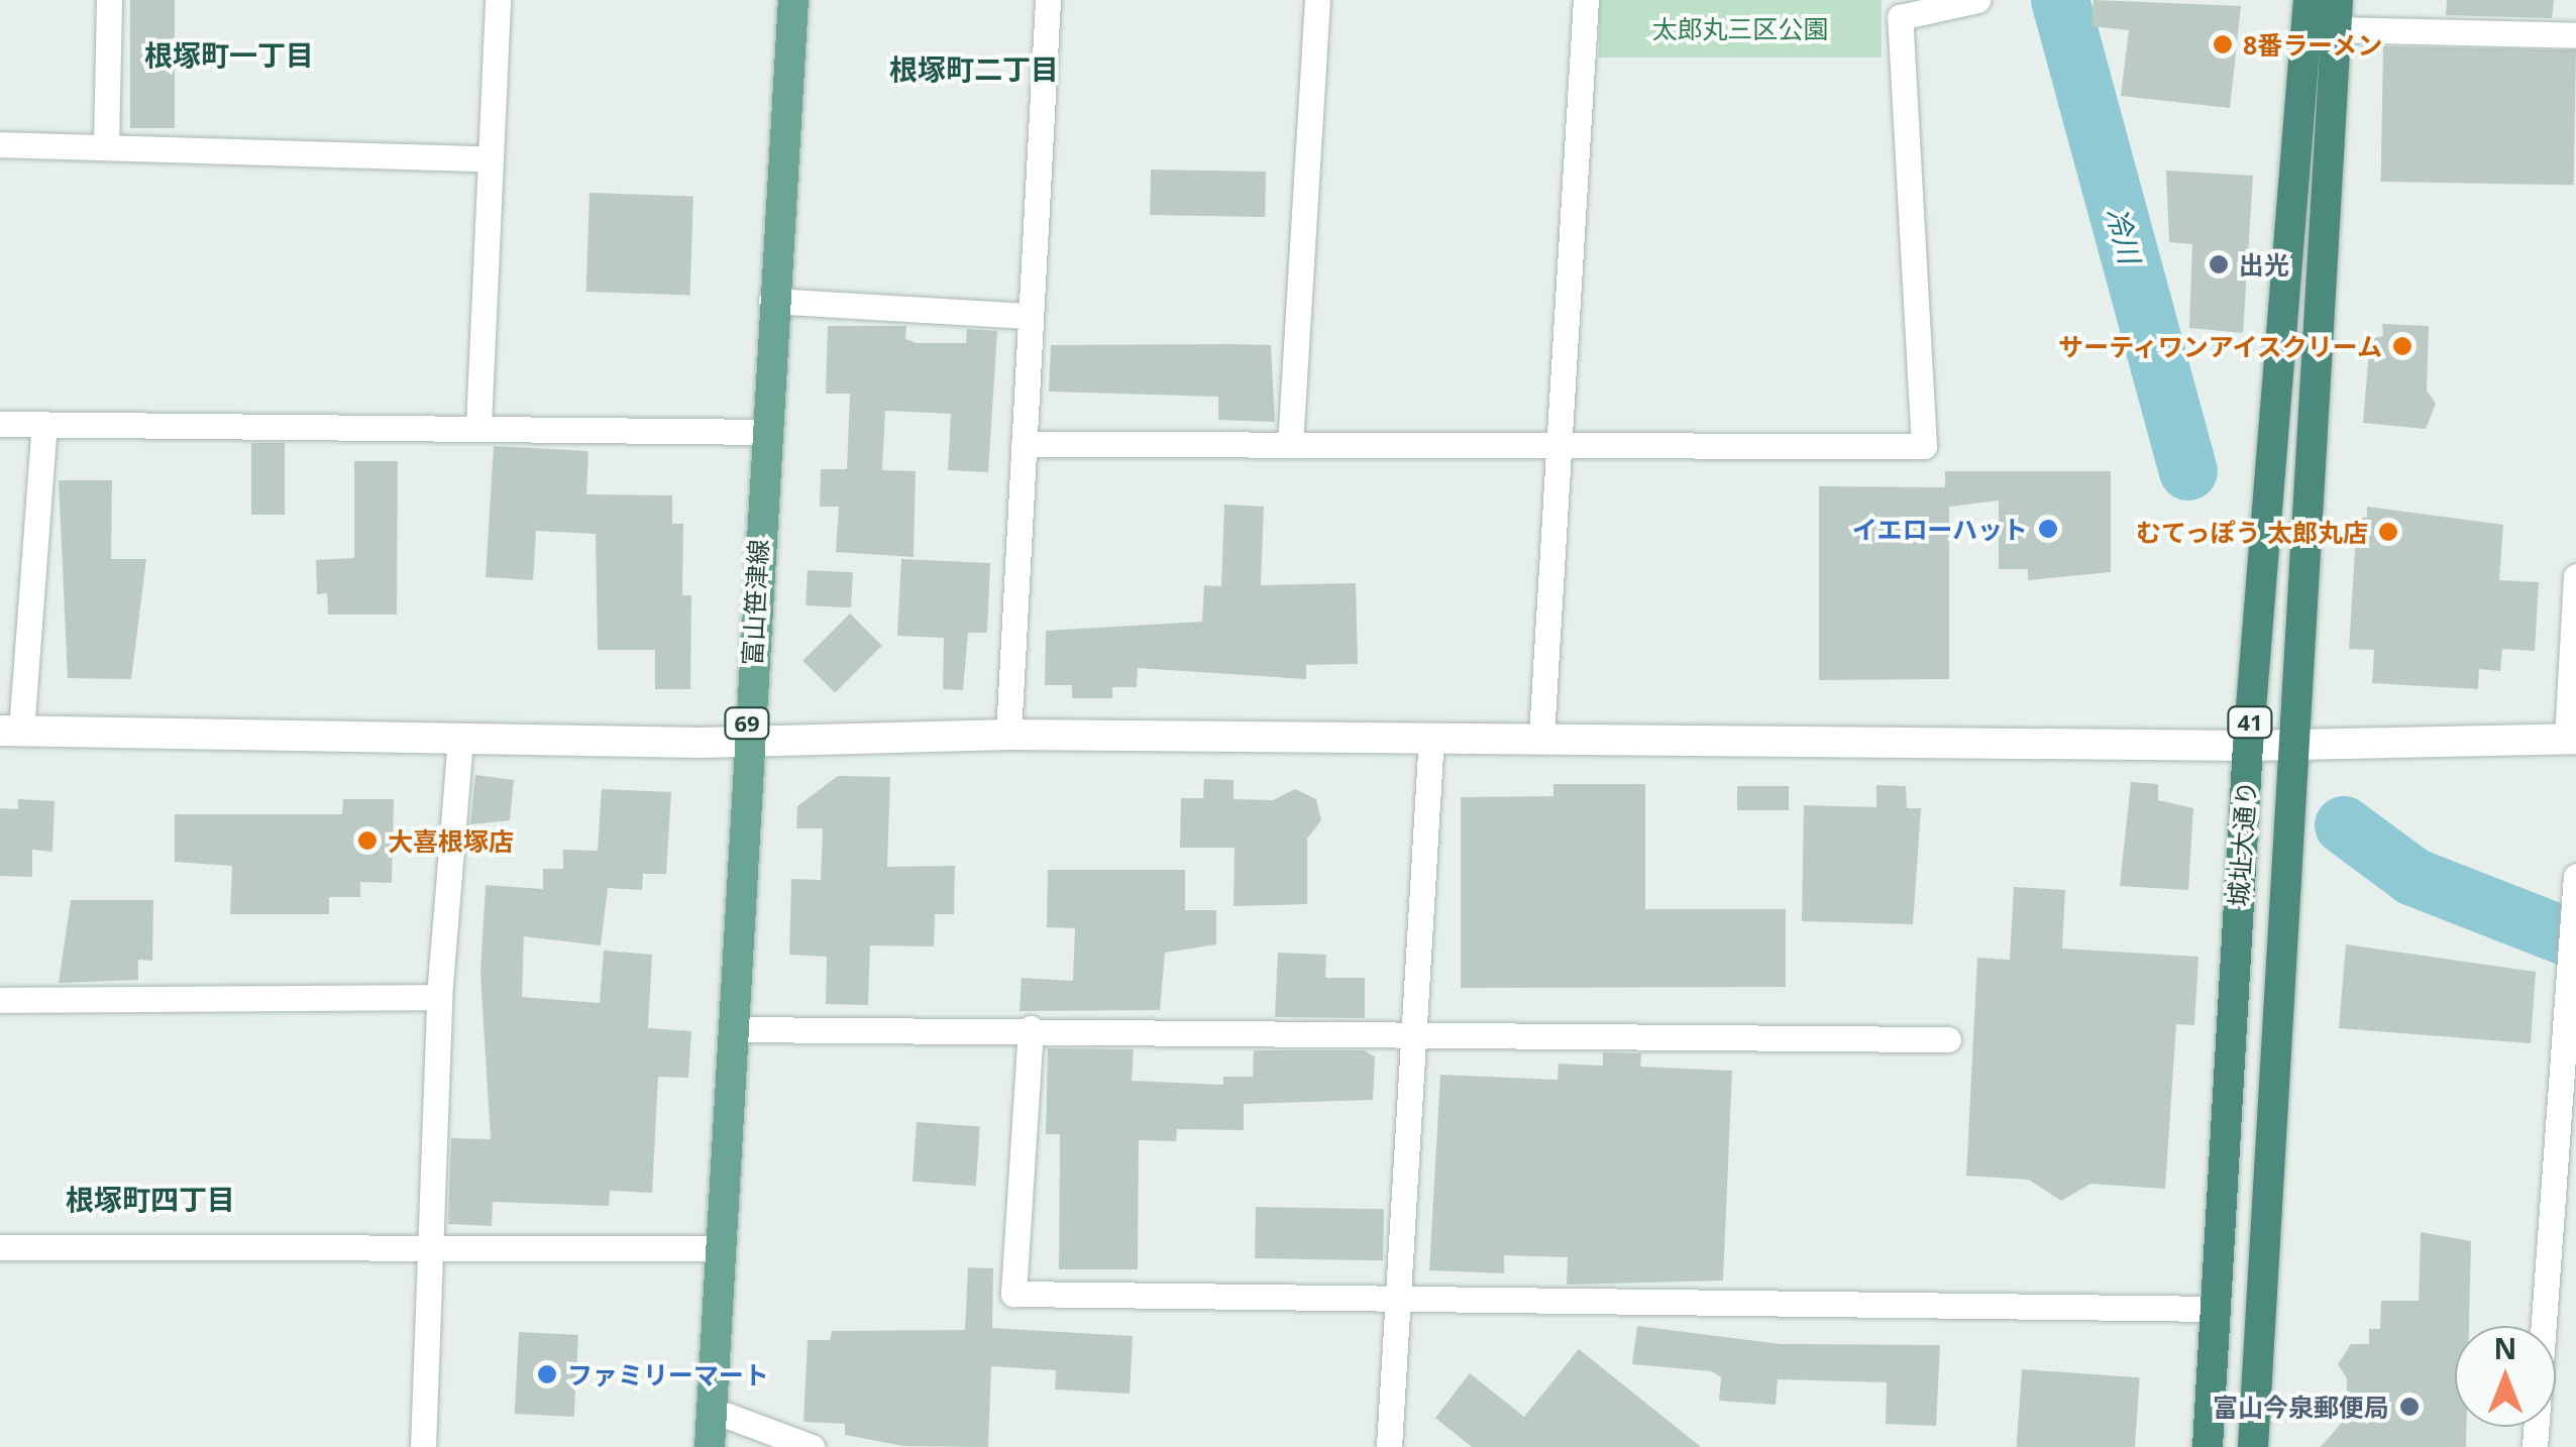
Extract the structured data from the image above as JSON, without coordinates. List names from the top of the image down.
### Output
{
  "streets": {
    "highway": ["41", "城址大通り"],
    "main road": ["富山笹津線", "69"]
  },
  "districts": ["根塚町一丁目", "根塚町二丁目", "根塚町四丁目"],
  "water": ["冷川"],
  "parks": ["太郎丸三区公園"],
  "places": [
    "8番ラーメン",
    "出光",
    "サーティワンアイスクリーム",
    "イエローハット",
    "むてっぽう 太郎丸店",
    "大喜根塚店",
    "ファミリーマート",
    "富山今泉郵便局"
  ],
  "north": "top"
}
